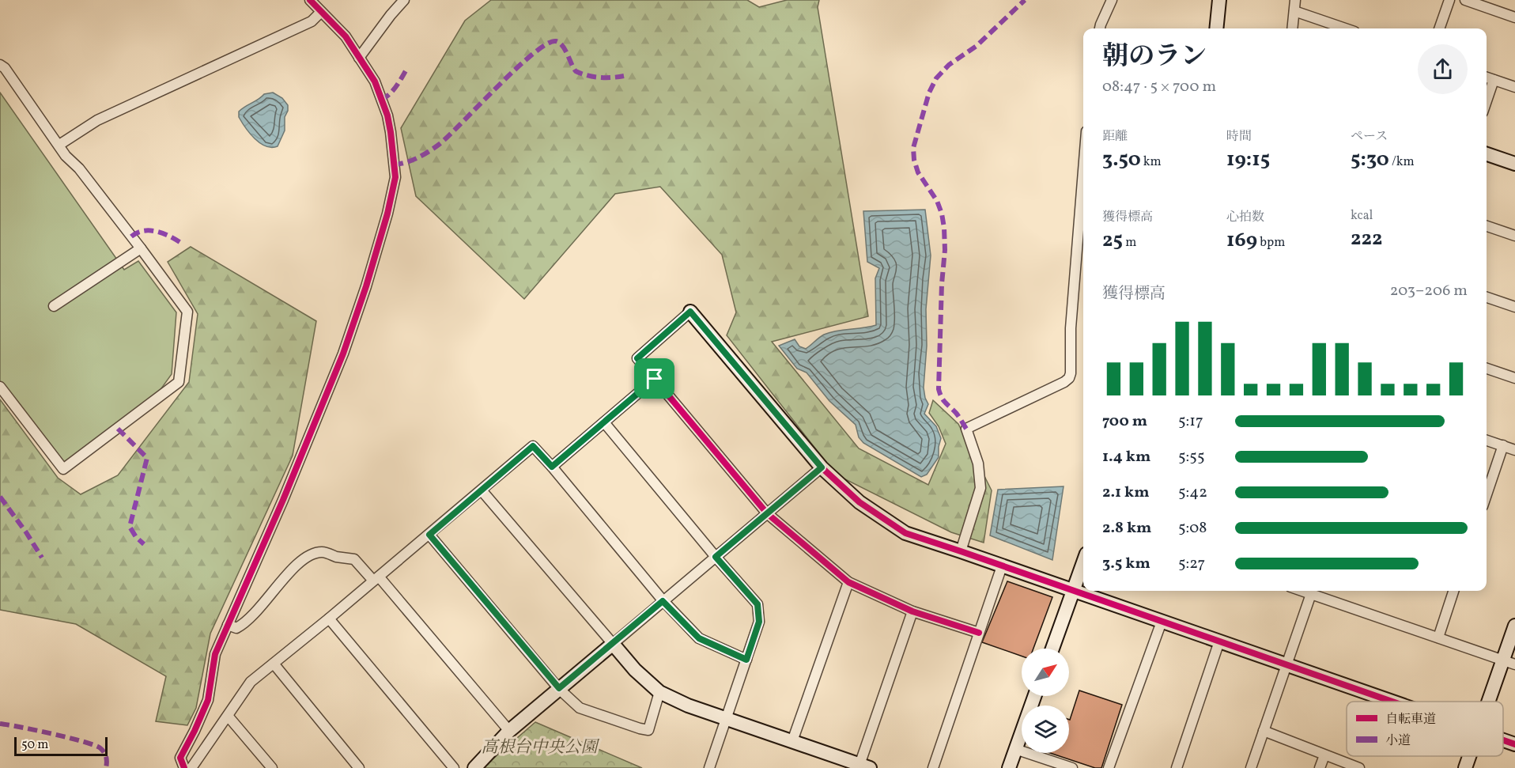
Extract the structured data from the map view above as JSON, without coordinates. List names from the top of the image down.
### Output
{
  "parks": ["高根台中央公園"],
  "legend": ["自転車道", "小道"],
  "scale_bar": "50 m",
  "north": "top right",
  "page": {
    "heading": ["朝のラン", "08:47 · 5 × 700 m"],
    "stats": [
      ["距離", "3.50 km"],
      ["時間", "19:15"],
      ["ペース", "5:30 /km"],
      ["獲得標高", "25 m"],
      ["心拍数", "169 bpm"],
      ["kcal", "222"]
    ],
    "chart": ["獲得標高", "203–206 m"],
    "list": [
      {
        "name": "700 m",
        "note": "5:17"
      },
      {
        "name": "1.4 km",
        "note": "5:55"
      },
      {
        "name": "2.1 km",
        "note": "5:42"
      },
      {
        "name": "2.8 km",
        "note": "5:08"
      },
      {
        "name": "3.5 km",
        "note": "5:27"
      }
    ],
    "scale": "50 m"
  }
}
